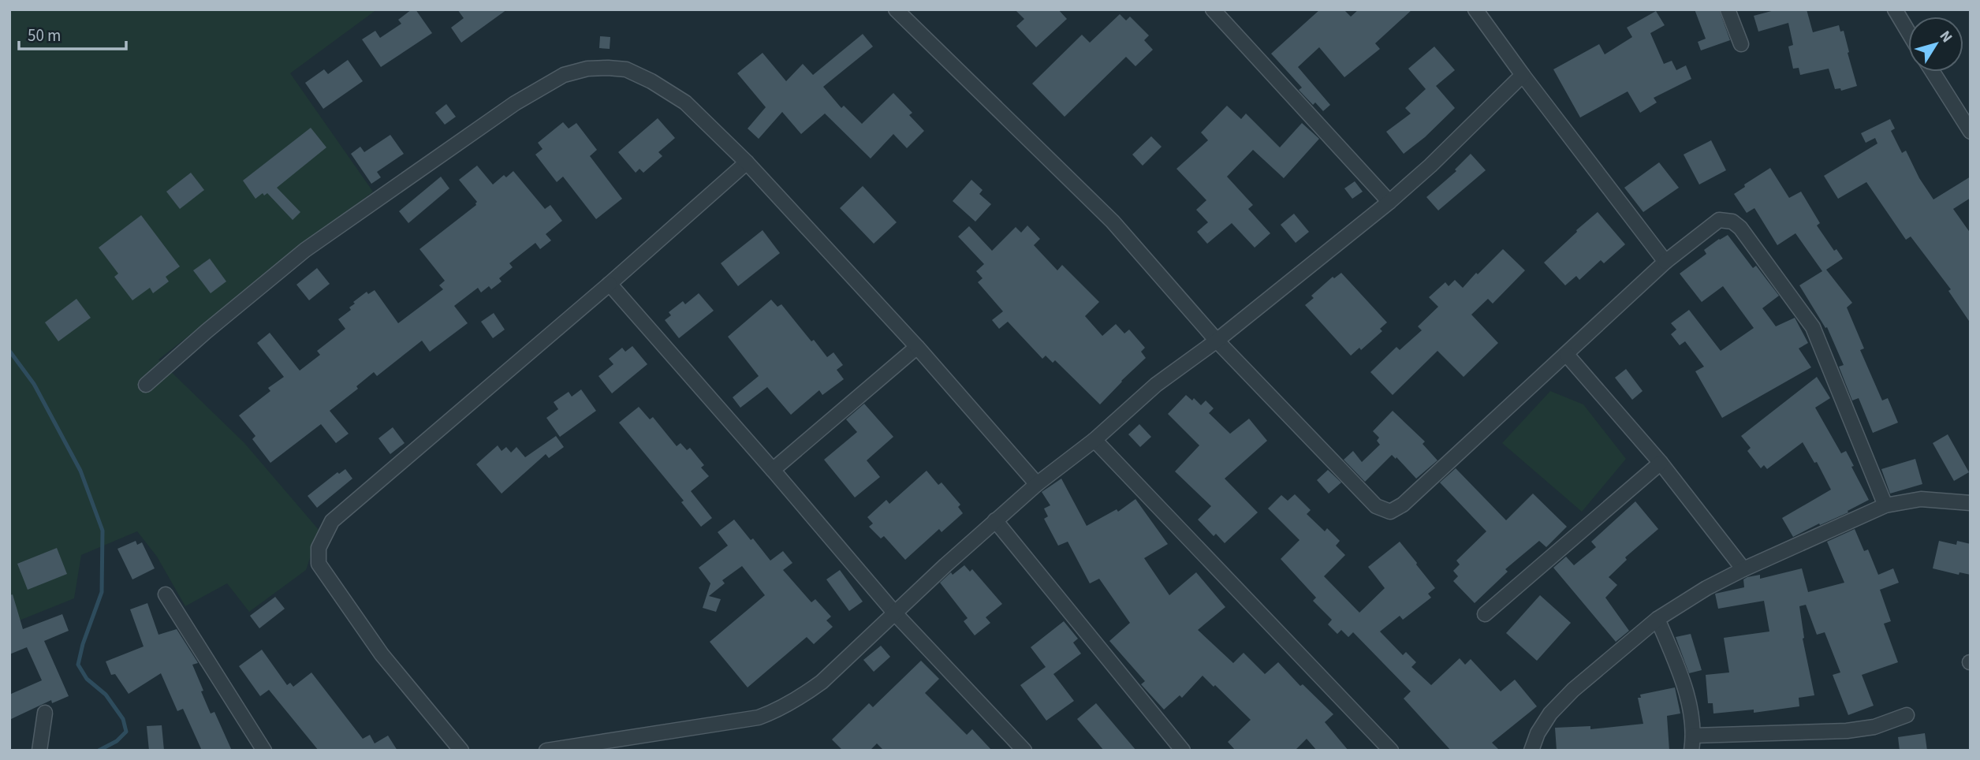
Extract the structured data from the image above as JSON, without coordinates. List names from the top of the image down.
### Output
{
  "scale_bar": "50 m",
  "north": "top right"
}
